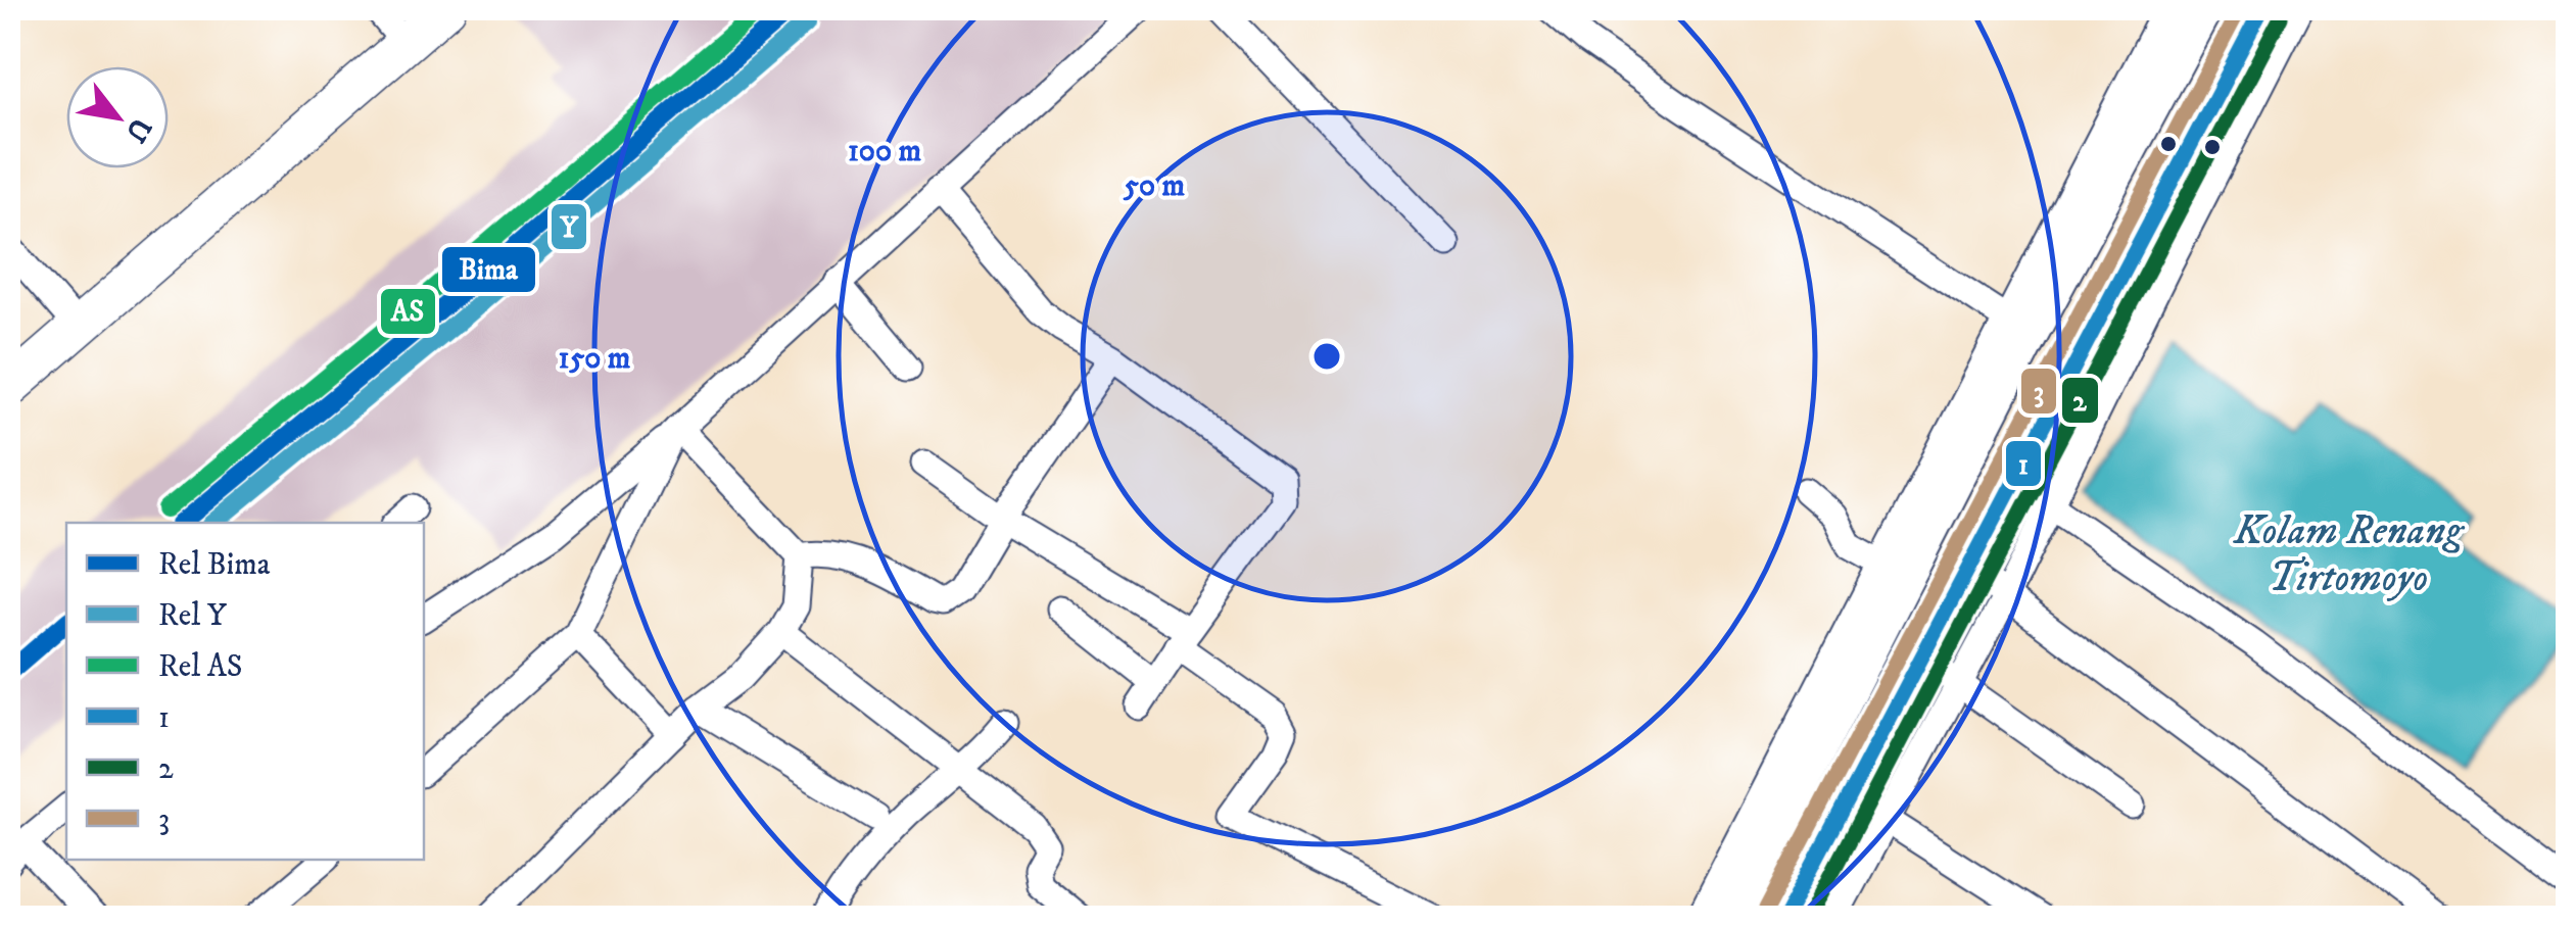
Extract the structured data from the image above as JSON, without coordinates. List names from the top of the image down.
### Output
{
  "water": ["Kolam Renang Tirtomoyo"],
  "lines": [
    "rail line Bima",
    "rail line AS",
    "transit line 1",
    "transit line 3",
    "transit line 2",
    "rail line Y"
  ],
  "legend": [
    "Rel Bima",
    "Rel Y",
    "Rel AS",
    "1",
    "2",
    "3"
  ],
  "north": "bottom right",
  "rings": ["100 m", "50 m", "150 m"]
}
